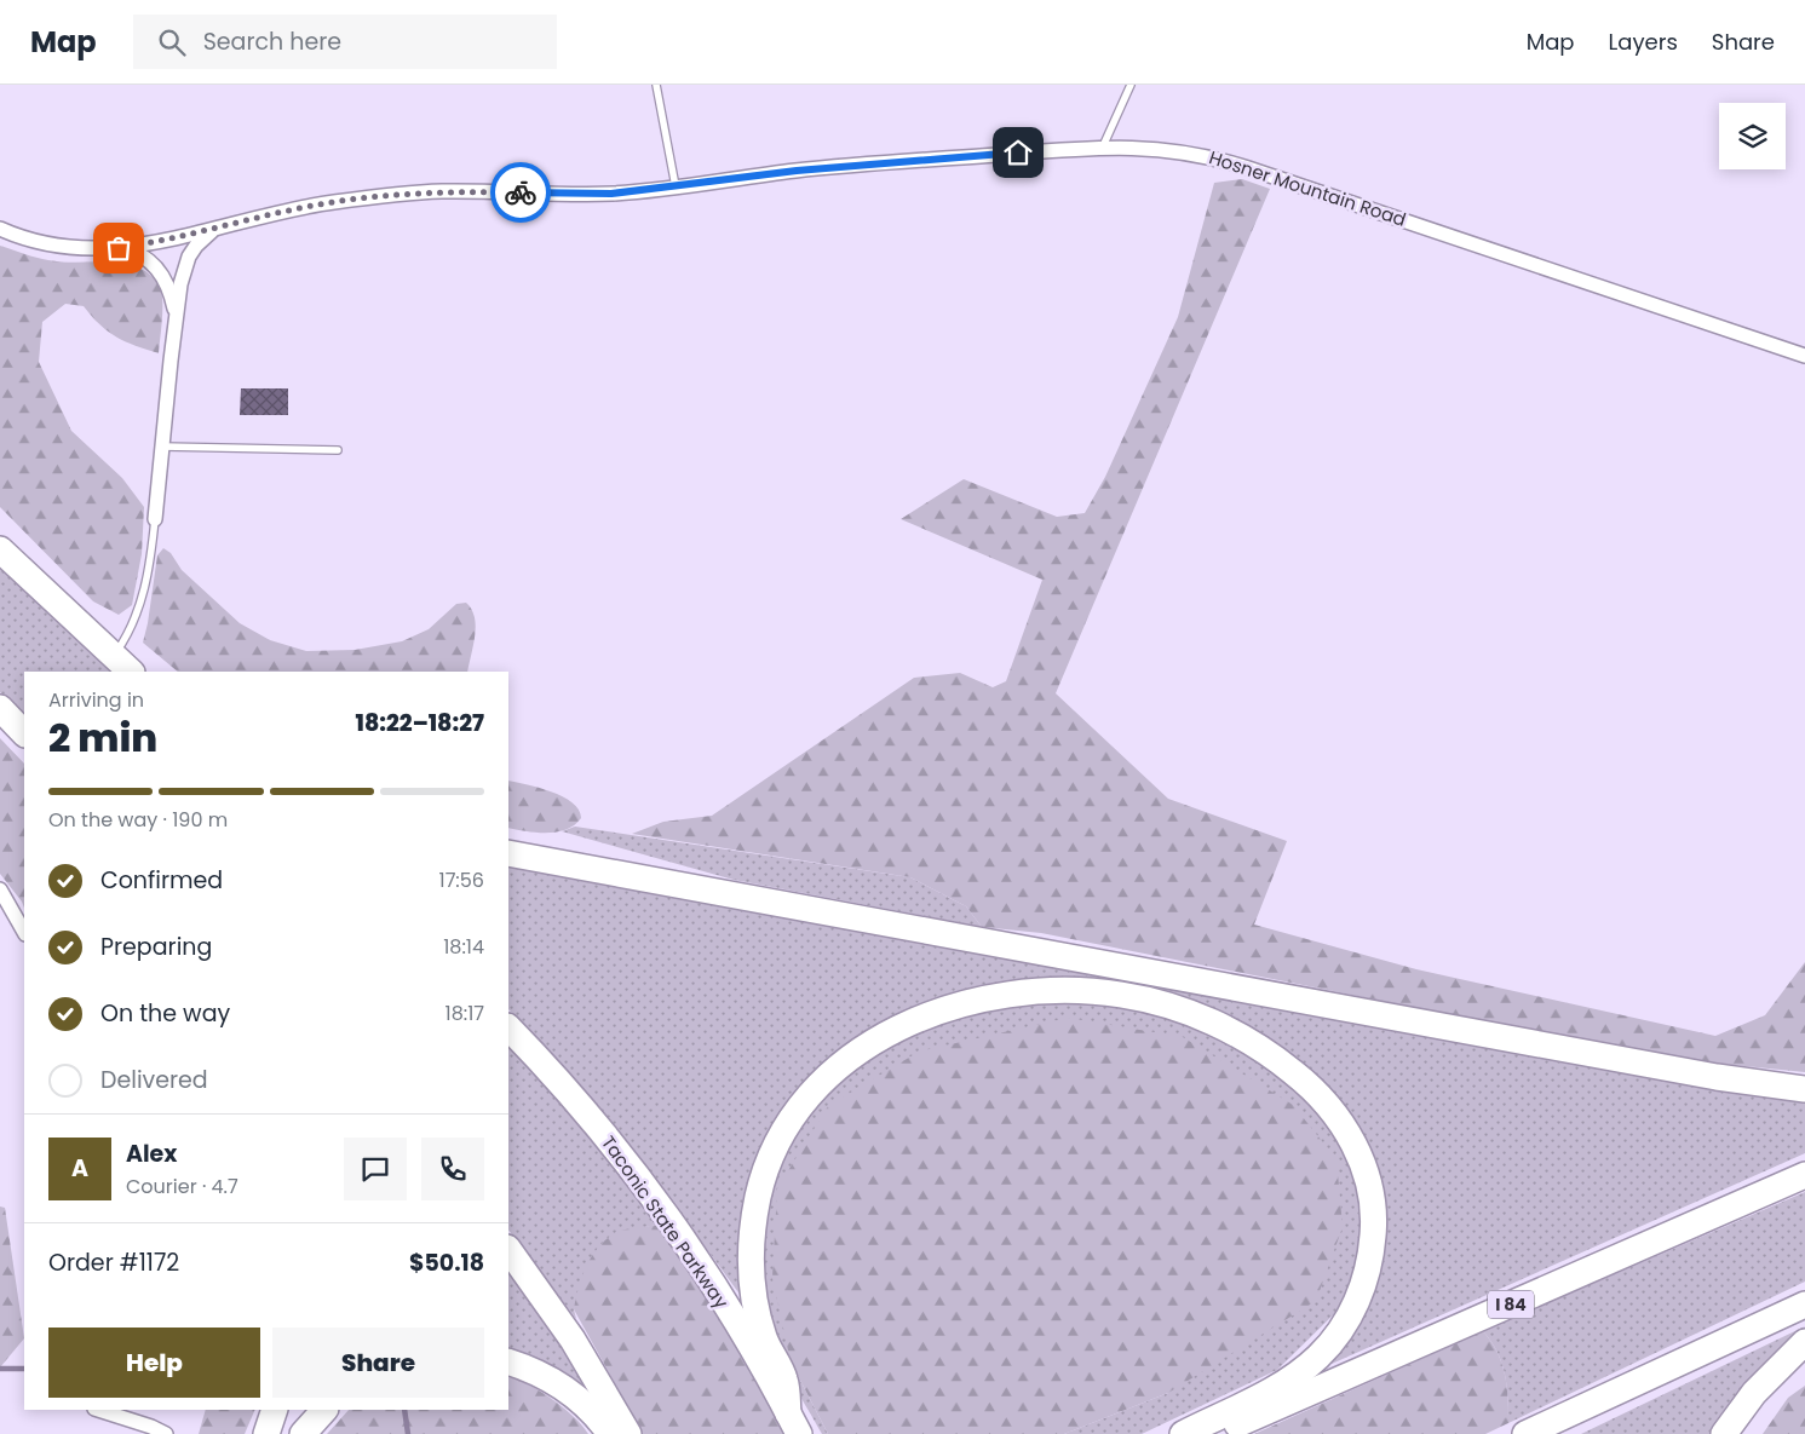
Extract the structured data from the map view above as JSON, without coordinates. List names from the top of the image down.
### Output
{
  "streets": {
    "highway": ["Taconic State Parkway", "I 84"],
    "street": ["Hosner Mountain Road"]
  },
  "page": {
    "header": "Map",
    "search": "Search here",
    "nav": ["Map", "Layers", "Share"],
    "heading": ["2 min", "Arriving in", "18:22–18:27"],
    "panel": [
      "Alex",
      "Courier · 4.7",
      "Order #1172",
      "$50.18"
    ],
    "bar": "On the way · 190 m",
    "list": [
      ["Confirmed", "17:56"],
      ["Preparing", "18:14"],
      ["On the way", "18:17"],
      "Delivered"
    ],
    "round": "A",
    "buttons": ["Help", "Share"]
  }
}
